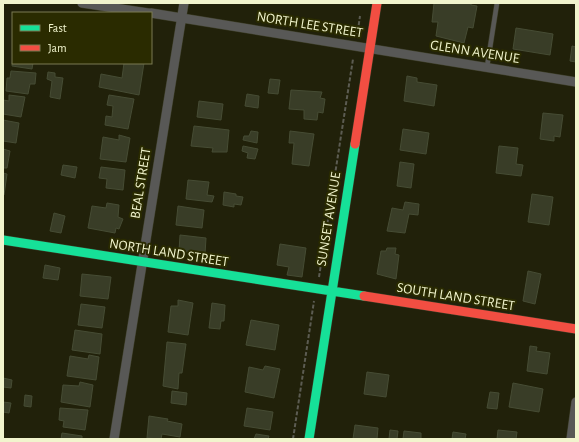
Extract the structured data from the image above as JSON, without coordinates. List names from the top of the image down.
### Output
{
  "streets": {
    "street": [
      "NORTH LEE STREET",
      "GLENN AVENUE",
      "BEAL STREET",
      "SUNSET AVENUE",
      "NORTH LAND STREET",
      "SOUTH LAND STREET"
    ]
  },
  "crossings": [
    ["NORTH LEE STREET", "GLENN AVENUE"],
    ["NORTH LEE STREET", "BEAL STREET"],
    ["NORTH LEE STREET", "SUNSET AVENUE"],
    ["GLENN AVENUE", "SUNSET AVENUE"],
    ["BEAL STREET", "NORTH LAND STREET"],
    ["SUNSET AVENUE", "NORTH LAND STREET"],
    ["SUNSET AVENUE", "SOUTH LAND STREET"],
    ["NORTH LAND STREET", "SOUTH LAND STREET"]
  ],
  "legend": ["Fast", "Jam"]
}
